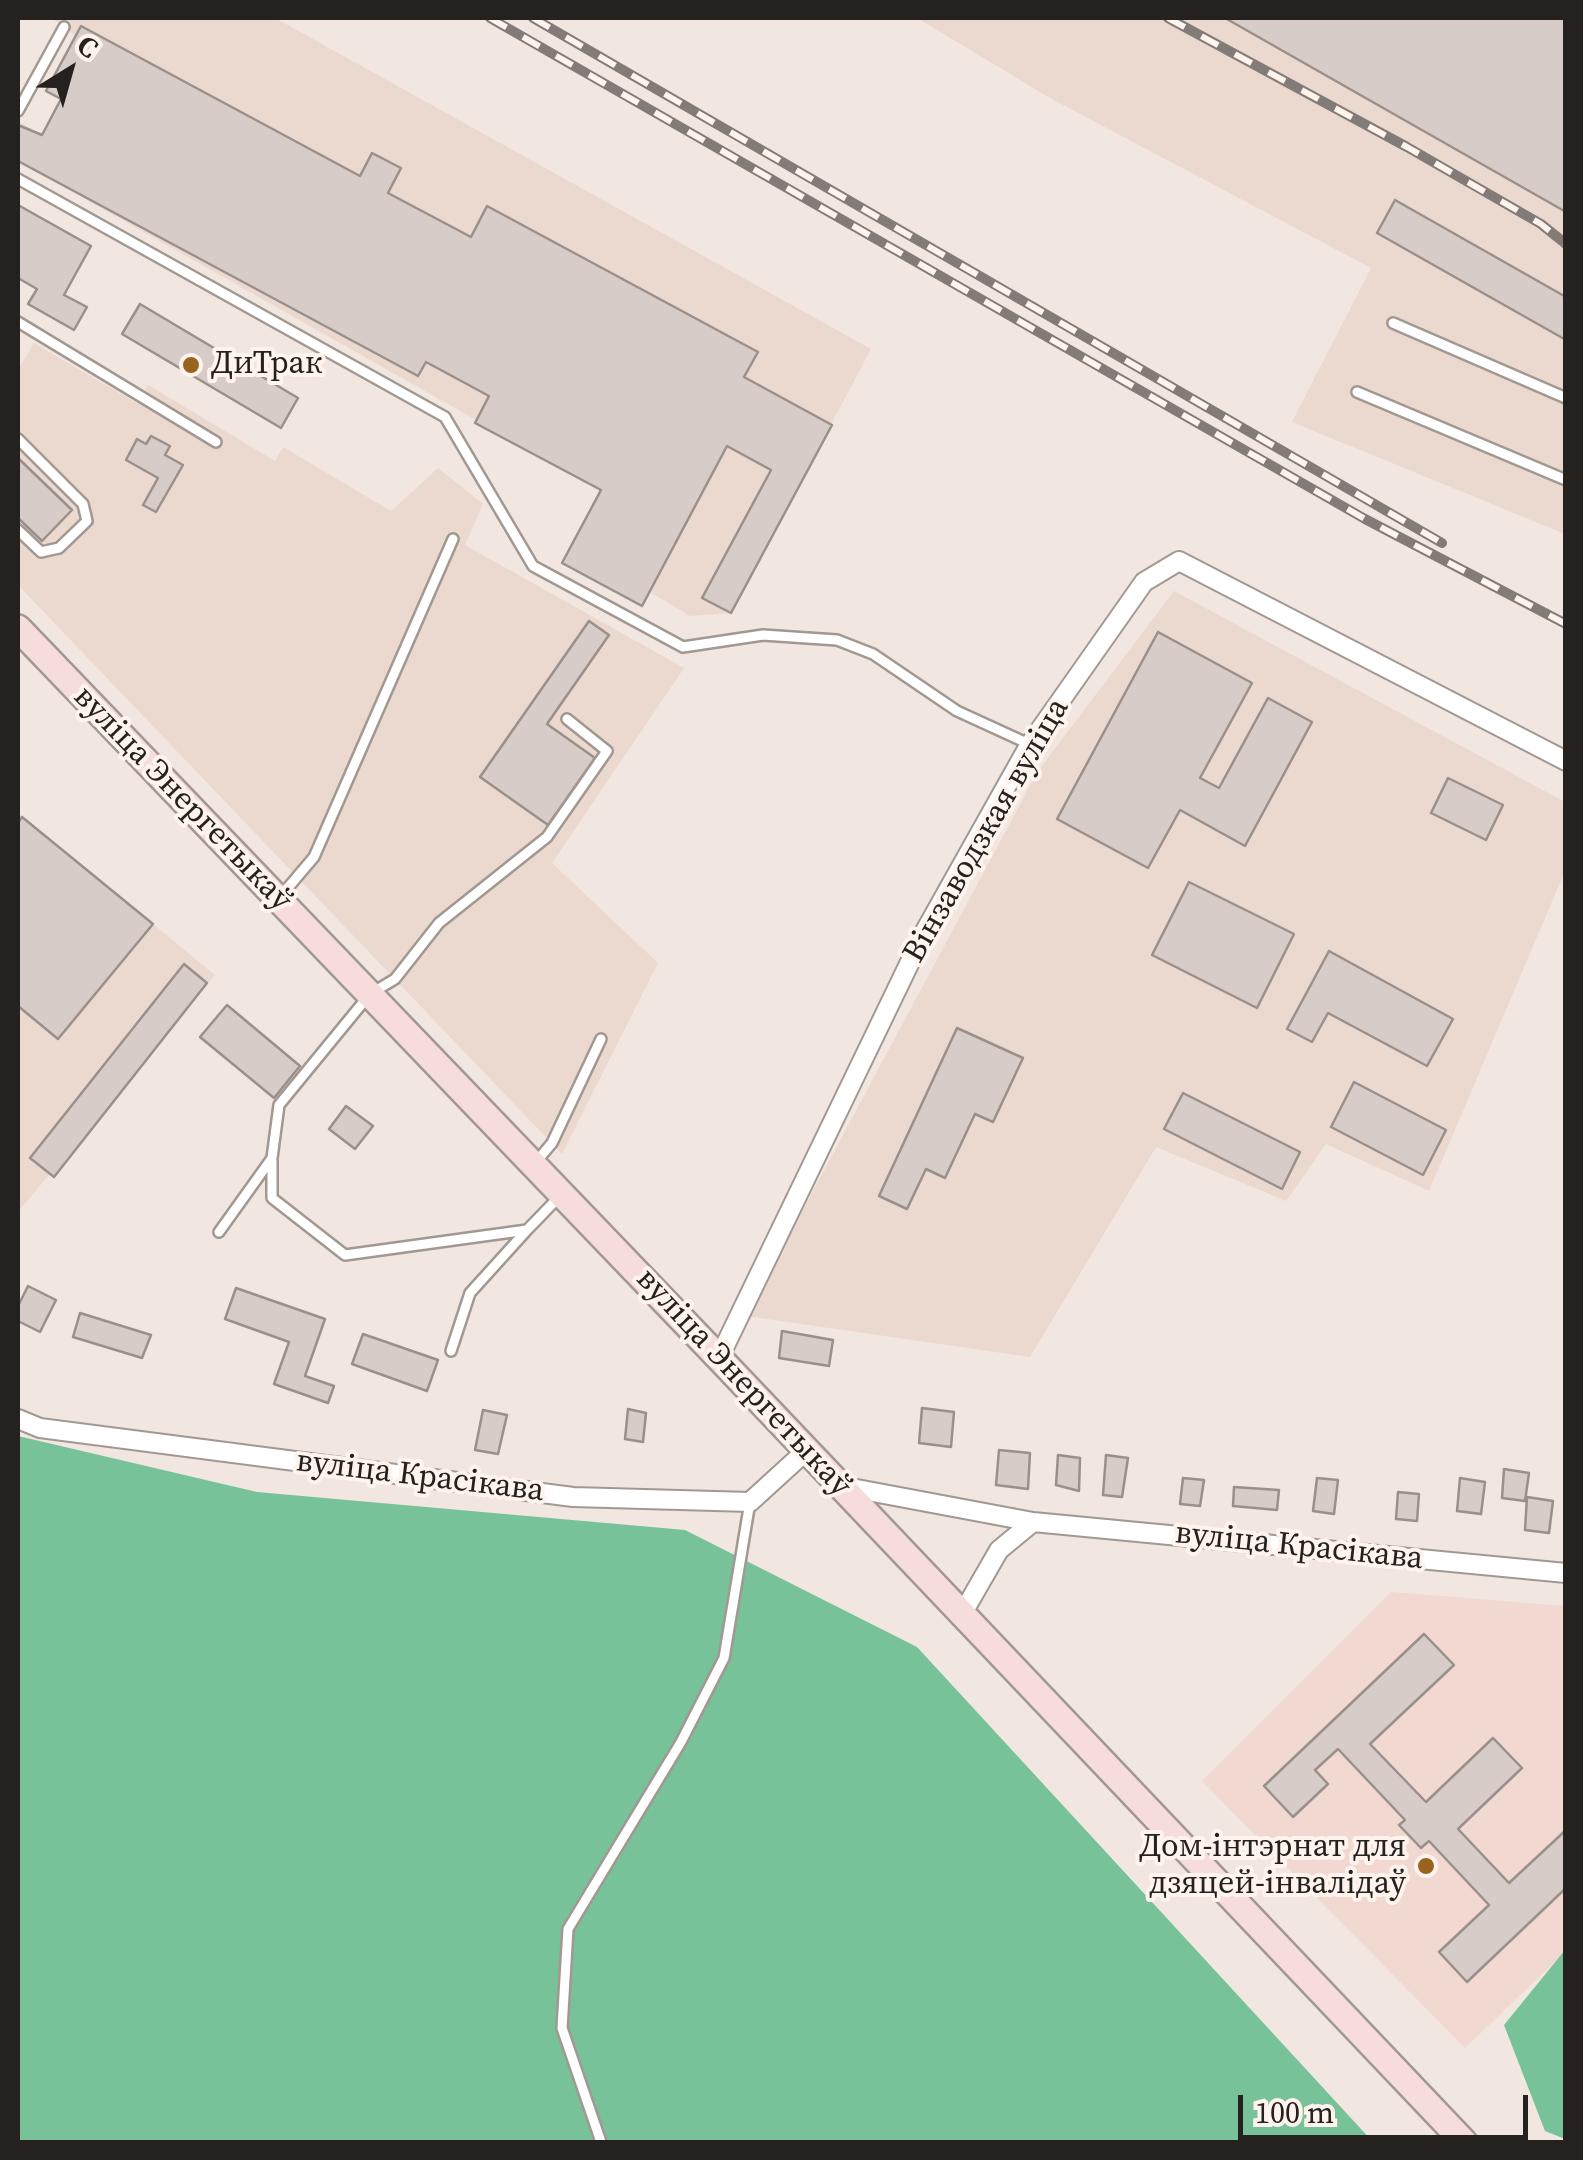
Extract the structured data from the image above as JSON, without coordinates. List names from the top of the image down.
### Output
{
  "streets": {
    "main road": ["вуліца Энергетыкаў"],
    "street": ["Вінзаводзкая вуліца", "вуліца Красікава"]
  },
  "crossings": [
    ["вуліца Энергетыкаў", "Вінзаводзкая вуліца"],
    ["вуліца Энергетыкаў", "вуліца Красікава"]
  ],
  "places": ["ДиТрак", "Дом-інтэрнат для дзяцей-інвалідаў"],
  "scale_bar": "100 m",
  "north": "top right"
}
